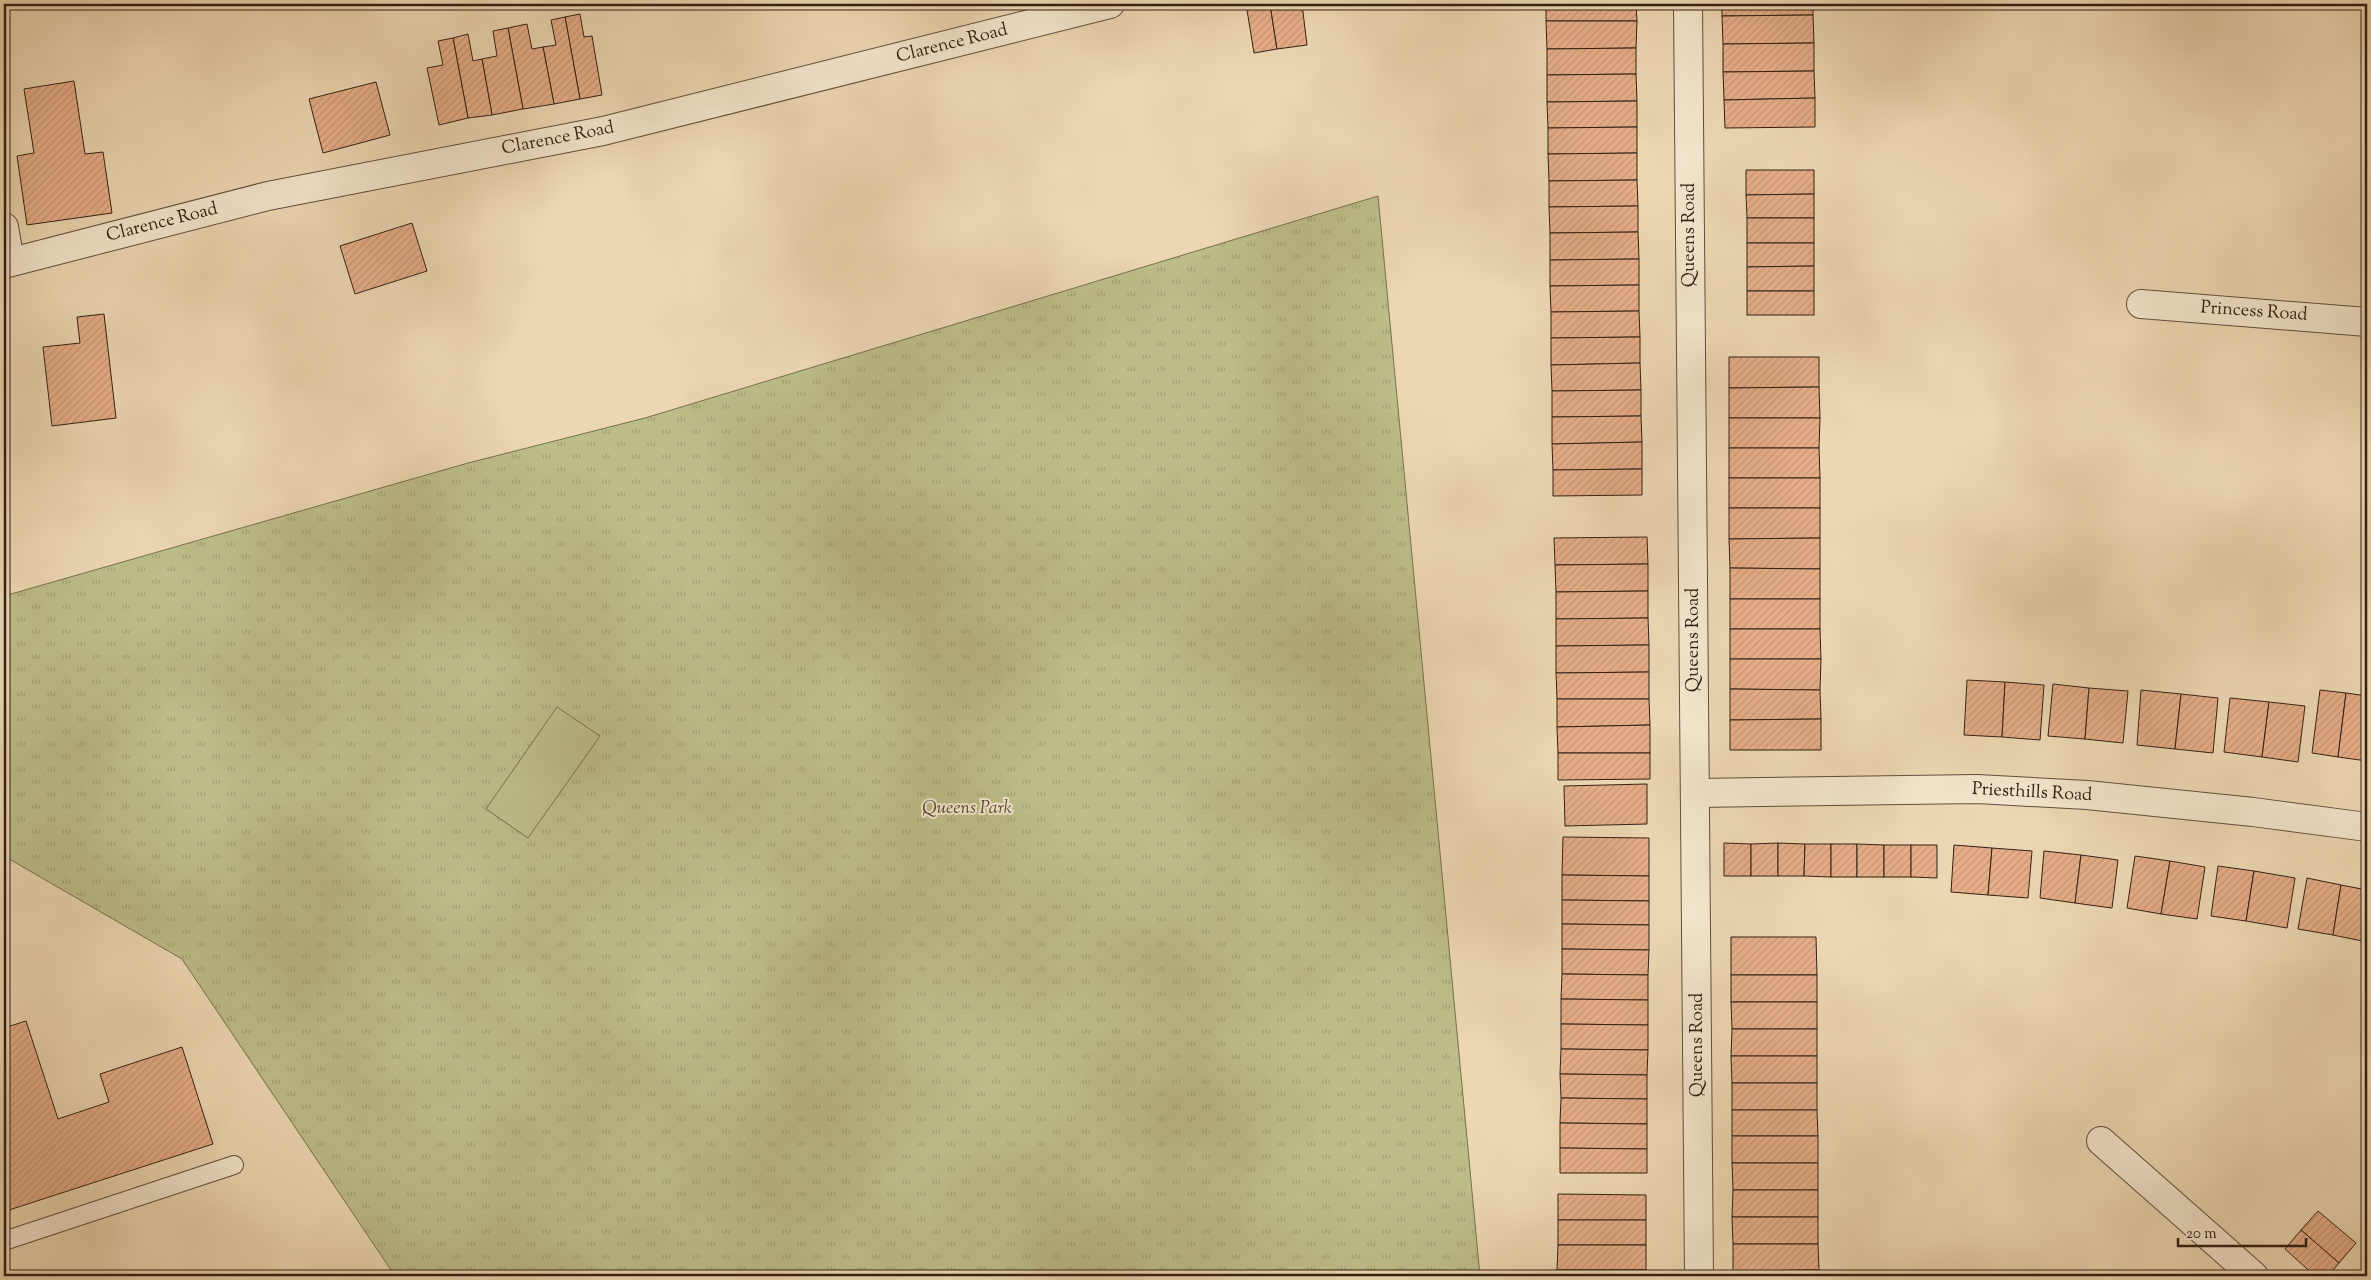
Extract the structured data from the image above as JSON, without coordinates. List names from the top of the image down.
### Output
{
  "streets": {
    "street": [
      "Clarence Road",
      "Queens Road",
      "Princess Road",
      "Priesthills Road"
    ]
  },
  "crossings": [
    ["Queens Road", "Priesthills Road"]
  ],
  "parks": ["Queens Park"],
  "scale_bar": "20 m"
}
